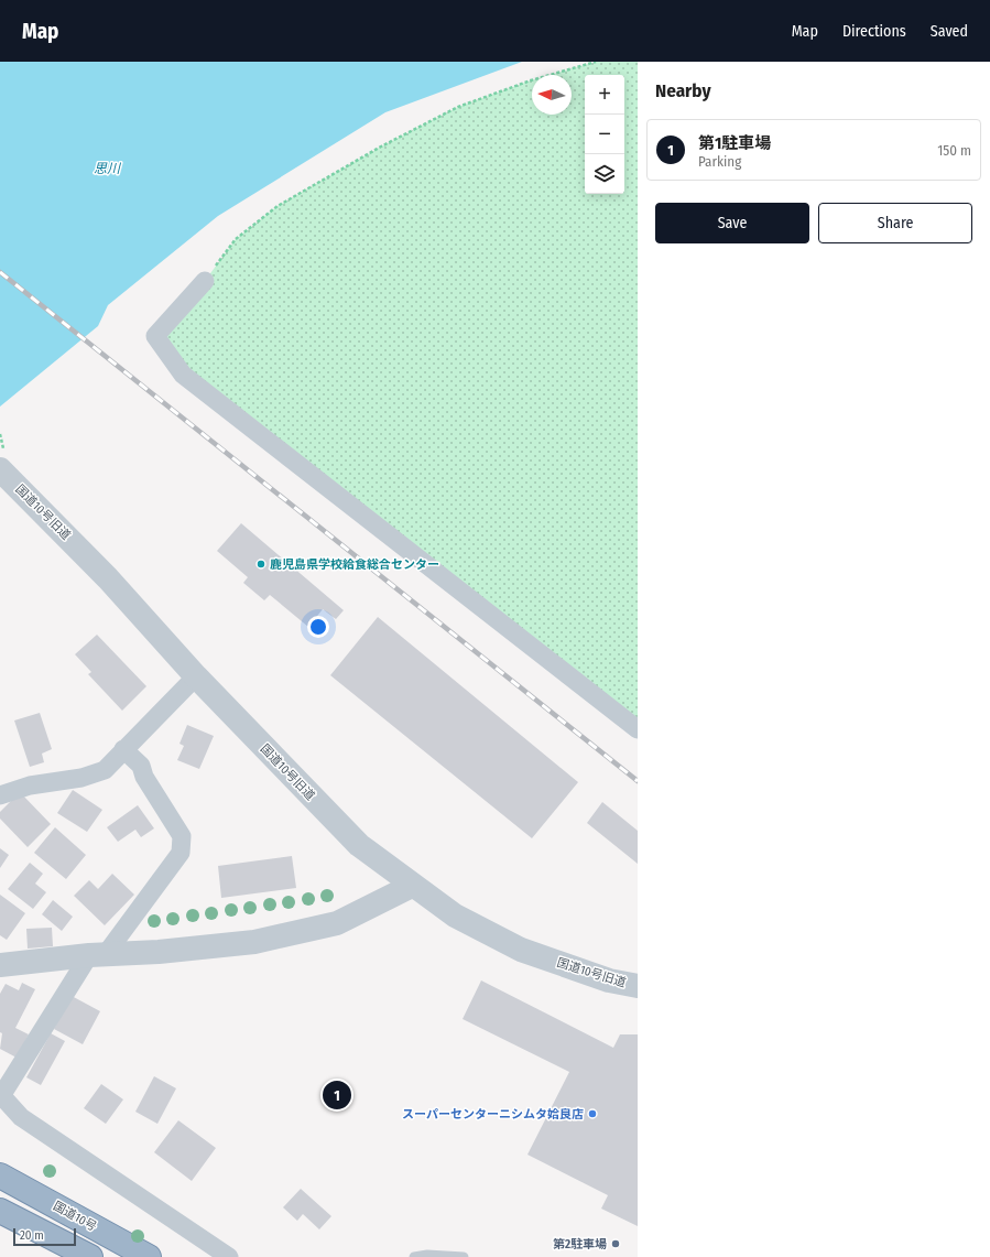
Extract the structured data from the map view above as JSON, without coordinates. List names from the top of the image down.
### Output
{
  "streets": {
    "highway": ["国道10号"],
    "street": ["国道10号旧道"]
  },
  "water": ["思川"],
  "places": ["鹿児島県学校給食総合センター", "スーパーセンターニシムタ姶良店", "第2駐車場"],
  "scale_bar": "20 m",
  "north": "left",
  "page": {
    "header": "Map",
    "nav": ["Map", "Directions", "Saved"],
    "heading": "Nearby",
    "map_buttons": ["+", "−"],
    "list": [
      {
        "mark": "1",
        "name": "第1駐車場",
        "note": "Parking",
        "value": "150 m"
      }
    ],
    "buttons": ["Save", "Share"],
    "pins": "1",
    "scale": "20 m"
  }
}
